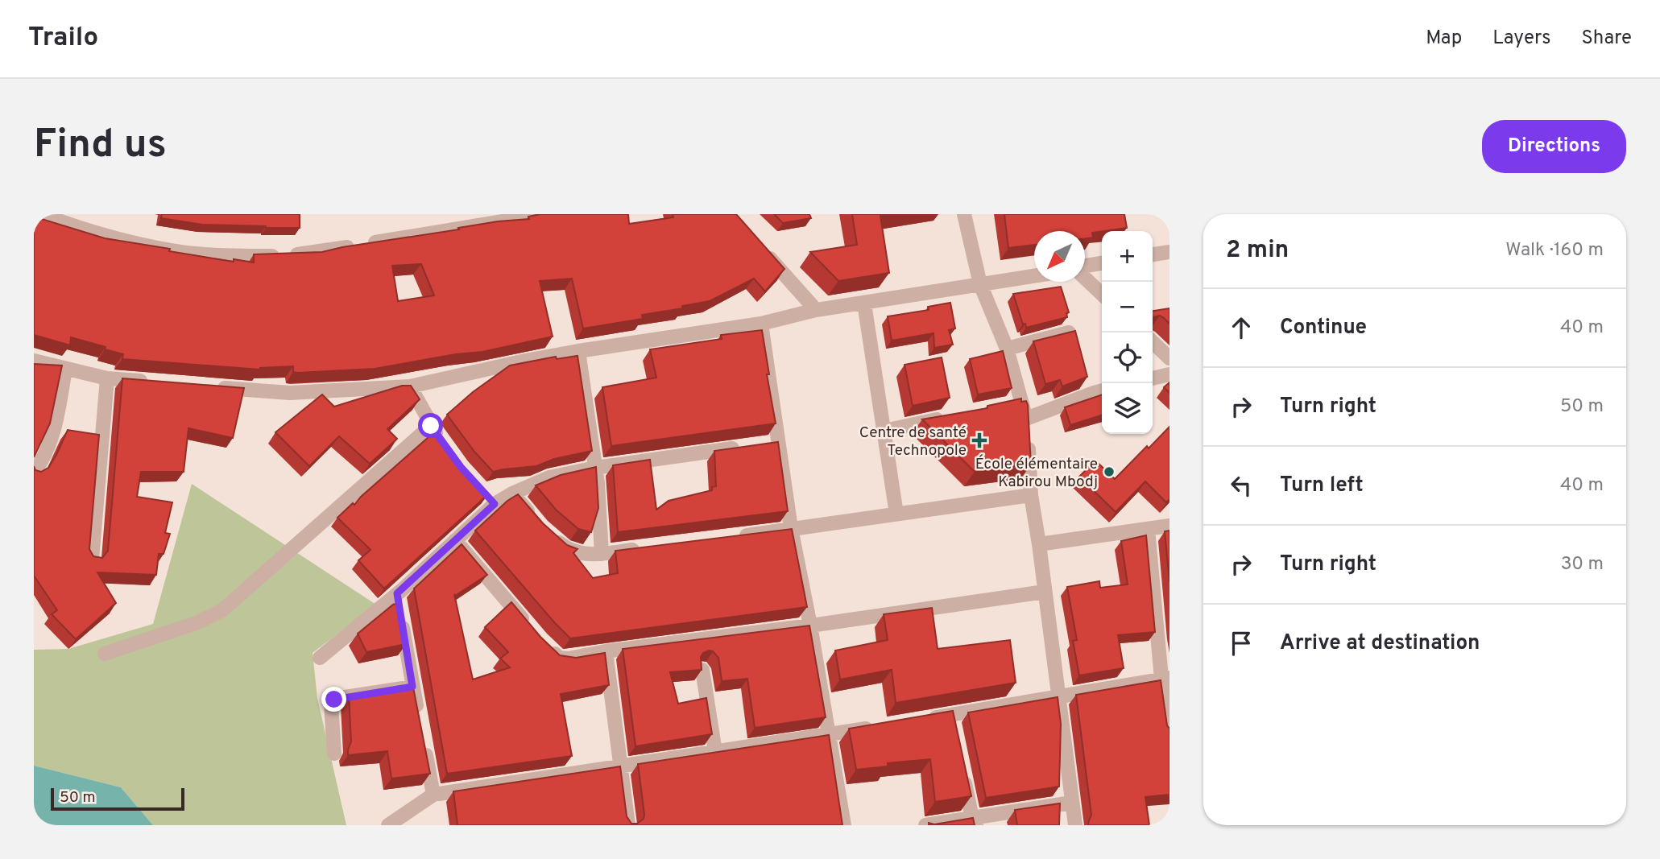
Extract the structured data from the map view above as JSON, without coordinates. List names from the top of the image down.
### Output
{
  "places": {
    "health": ["Centre de santé Technopole"],
    "other": ["École élémentaire Kabirou Mbodj"]
  },
  "scale_bar": "50 m",
  "north": "bottom left",
  "page": {
    "header": "Trailo",
    "nav": ["Map", "Layers", "Share"],
    "buttons": "Directions",
    "title": "Find us",
    "heading": ["2 min", "Walk · 160 m"],
    "map_buttons": ["+", "−"],
    "list": [
      ["Continue", "40 m"],
      ["Turn right", "50 m"],
      ["Turn left", "40 m"],
      ["Turn right", "30 m"],
      "Arrive at destination"
    ],
    "scale": "50 m"
  }
}
